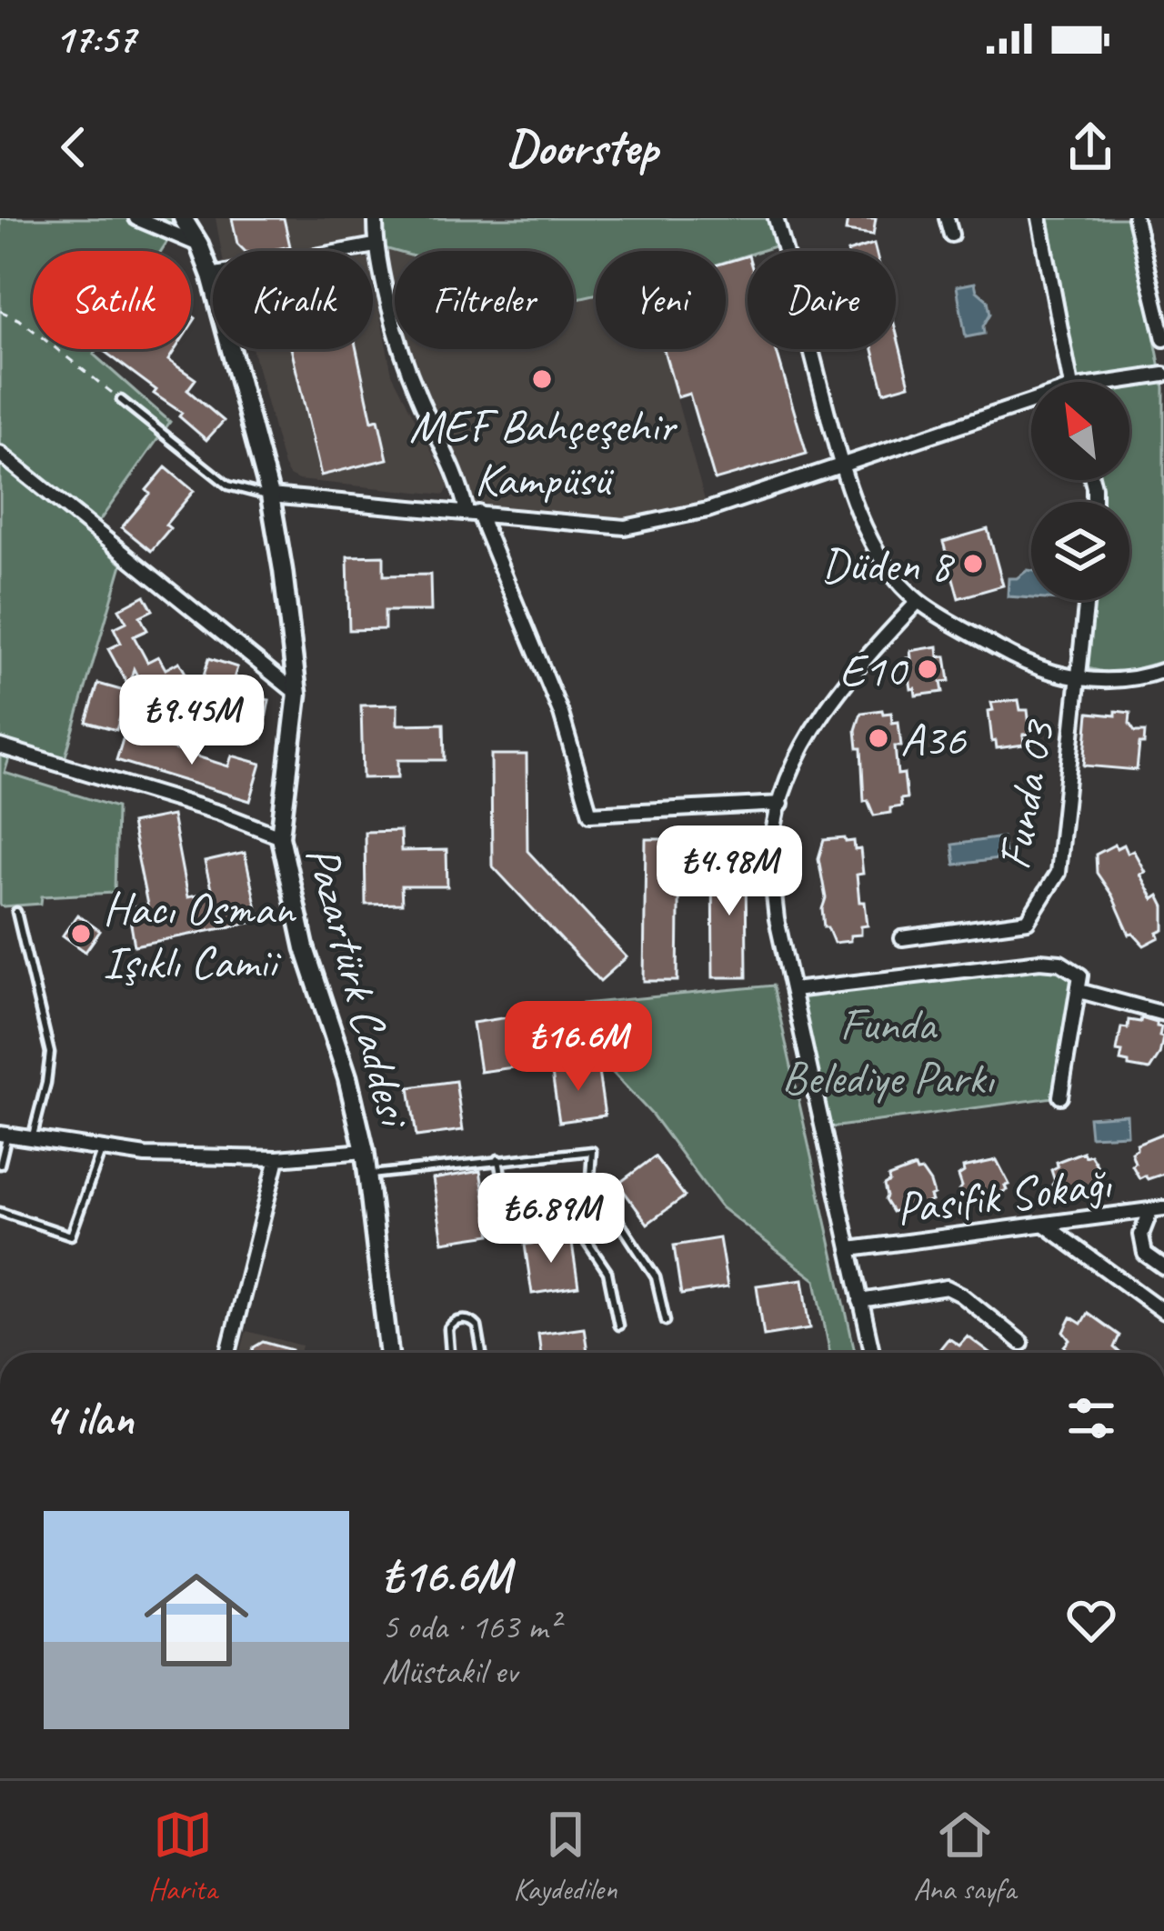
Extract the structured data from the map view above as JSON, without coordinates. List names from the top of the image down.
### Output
{
  "streets": {
    "street": ["Funda 03", "Pazartürk Caddesi", "Pasifik Sokağı"]
  },
  "parks": ["Funda Belediye Parkı"],
  "places": [
    "MEF Bahçeşehir Kampüsü",
    "Düden 8",
    "E10",
    "A36",
    "Hacı Osman Işıklı Camii"
  ],
  "north": "top left",
  "page": {
    "status": "17:57",
    "header": "Doorstep",
    "chip": [
      "Satılık",
      "Kiralık",
      "Filtreler",
      "Yeni",
      "Daire"
    ],
    "price": [
      "₺9.45M",
      "₺4.98M",
      "₺16.6M",
      "₺6.89M"
    ],
    "heading": "4 ilan",
    "list": [
      {
        "name": "₺16.6M",
        "note": "5 oda · 163 m² · Müstakil ev"
      }
    ],
    "tabs": ["Harita", "Kaydedilen", "Ana sayfa"]
  }
}
